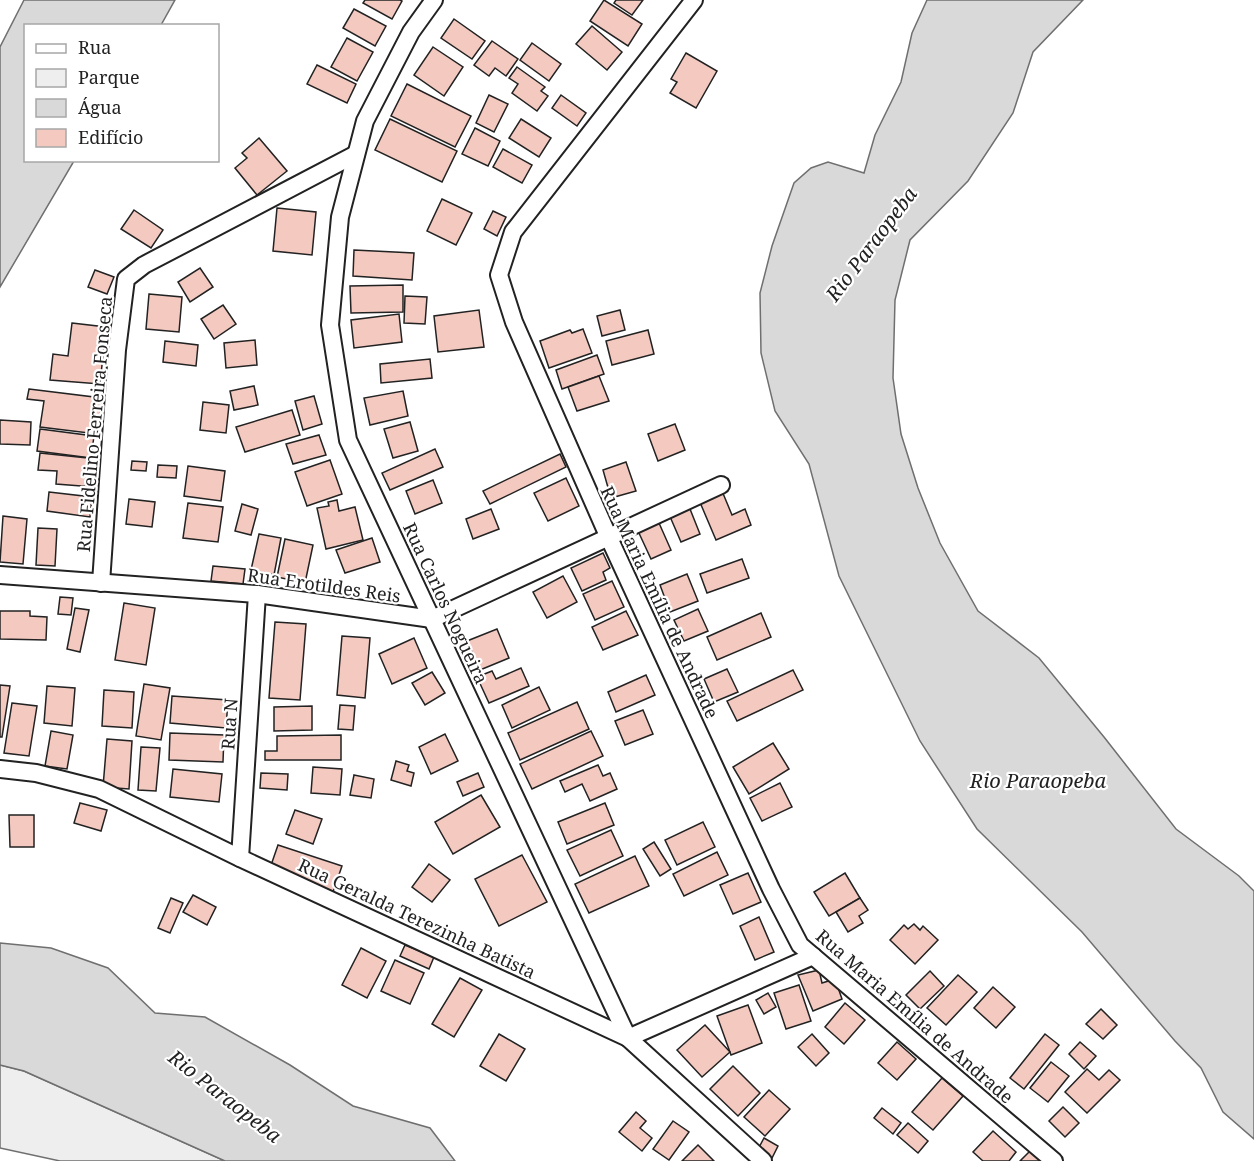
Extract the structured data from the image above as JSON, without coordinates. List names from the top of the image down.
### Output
{
  "streets": {
    "street": [
      "Rua Fidelino Ferreira Fonseca",
      "Rua Erotildes Reis",
      "Rua Maria Emília de Andrade",
      "Rua Carlos Nogueira",
      "Rua N",
      "Rua Geralda Terezinha Batista"
    ]
  },
  "crossings": [
    ["Rua Fidelino Ferreira Fonseca", "Rua Erotildes Reis"],
    ["Rua Fidelino Ferreira Fonseca", "Rua Carlos Nogueira"],
    ["Rua Erotildes Reis", "Rua Carlos Nogueira"],
    ["Rua Erotildes Reis", "Rua N"],
    ["Rua Carlos Nogueira", "Rua Geralda Terezinha Batista"],
    ["Rua N", "Rua Geralda Terezinha Batista"]
  ],
  "water": ["Rio Paraopeba"],
  "legend": [
    "Rua",
    "Parque",
    "Água",
    "Edifício"
  ]
}
